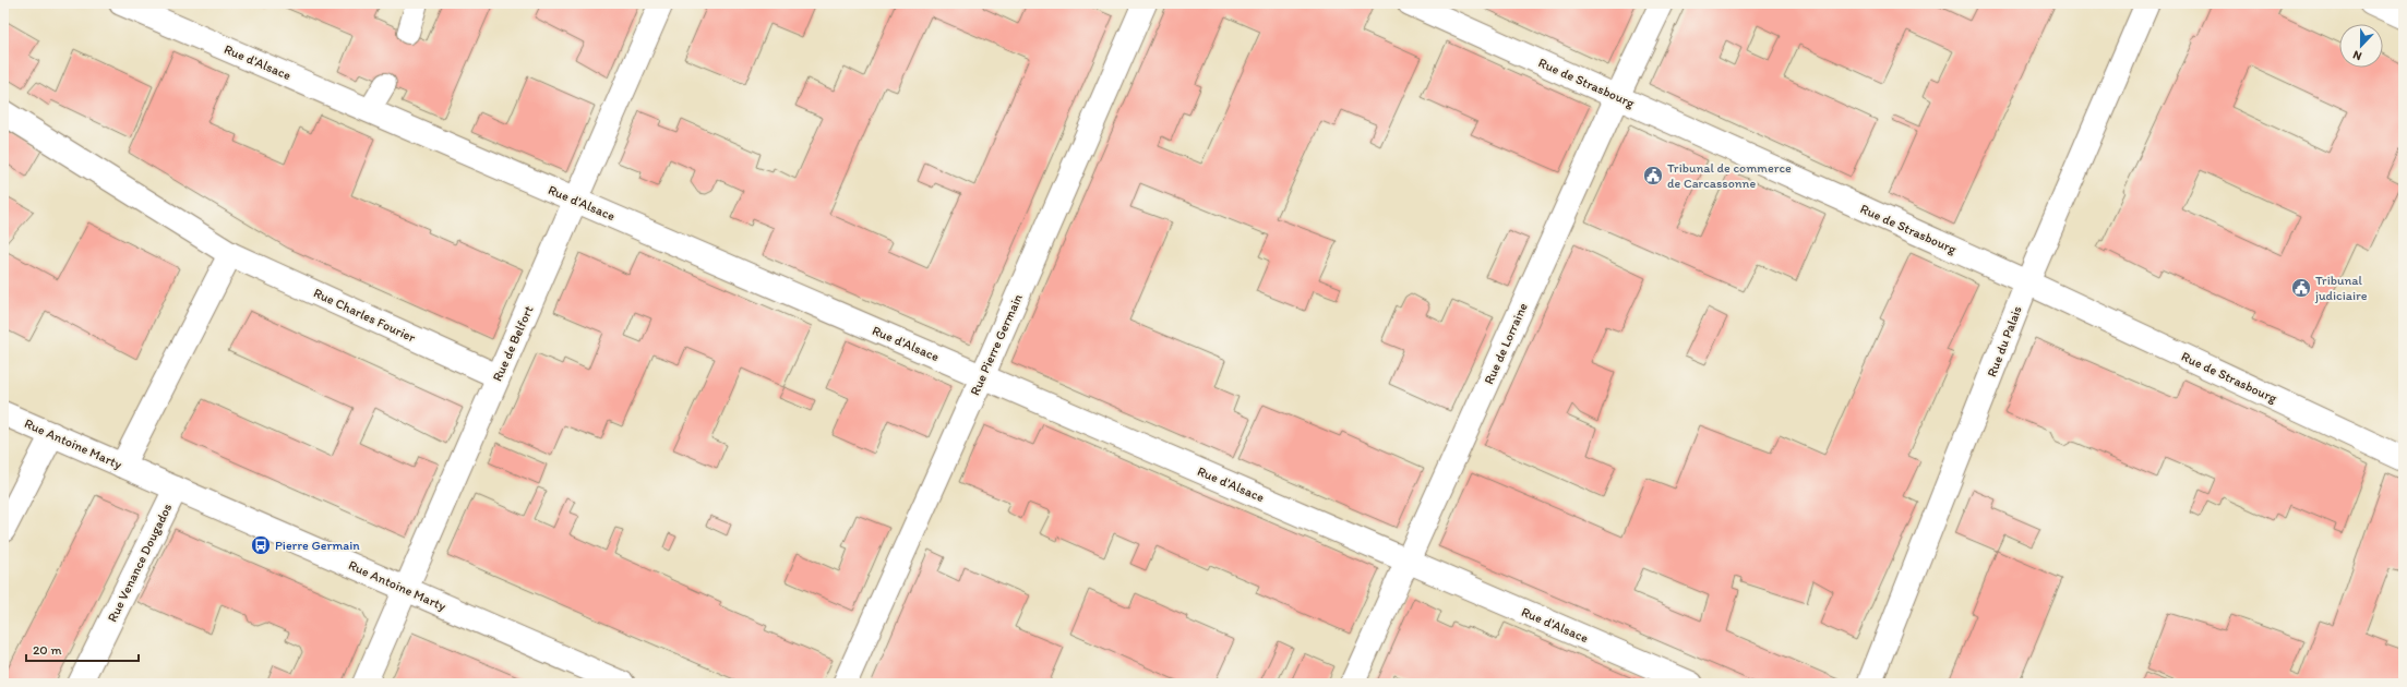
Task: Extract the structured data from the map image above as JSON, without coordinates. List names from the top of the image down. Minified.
{"streets":{"street":["Rue d'Alsace","Rue de Strasbourg","Rue Charles Fourier","Rue du Palais","Rue de Belfort","Rue de Lorraine","Rue Pierre Germain","Rue Antoine Marty","Rue Venance Dougados"]},"crossings":[["Rue d'Alsace","Rue de Belfort"],["Rue d'Alsace","Rue de Lorraine"],["Rue d'Alsace","Rue Pierre Germain"],["Rue de Strasbourg","Rue du Palais"],["Rue de Strasbourg","Rue de Lorraine"],["Rue Charles Fourier","Rue de Belfort"],["Rue de Belfort","Rue Antoine Marty"],["Rue Antoine Marty","Rue Venance Dougados"]],"places":{"public building":["Tribunal de commerce de Carcassonne","Tribunal judiciaire"],"bus stop":["Pierre Germain"]},"scale_bar":"20 m","north":"bottom"}
